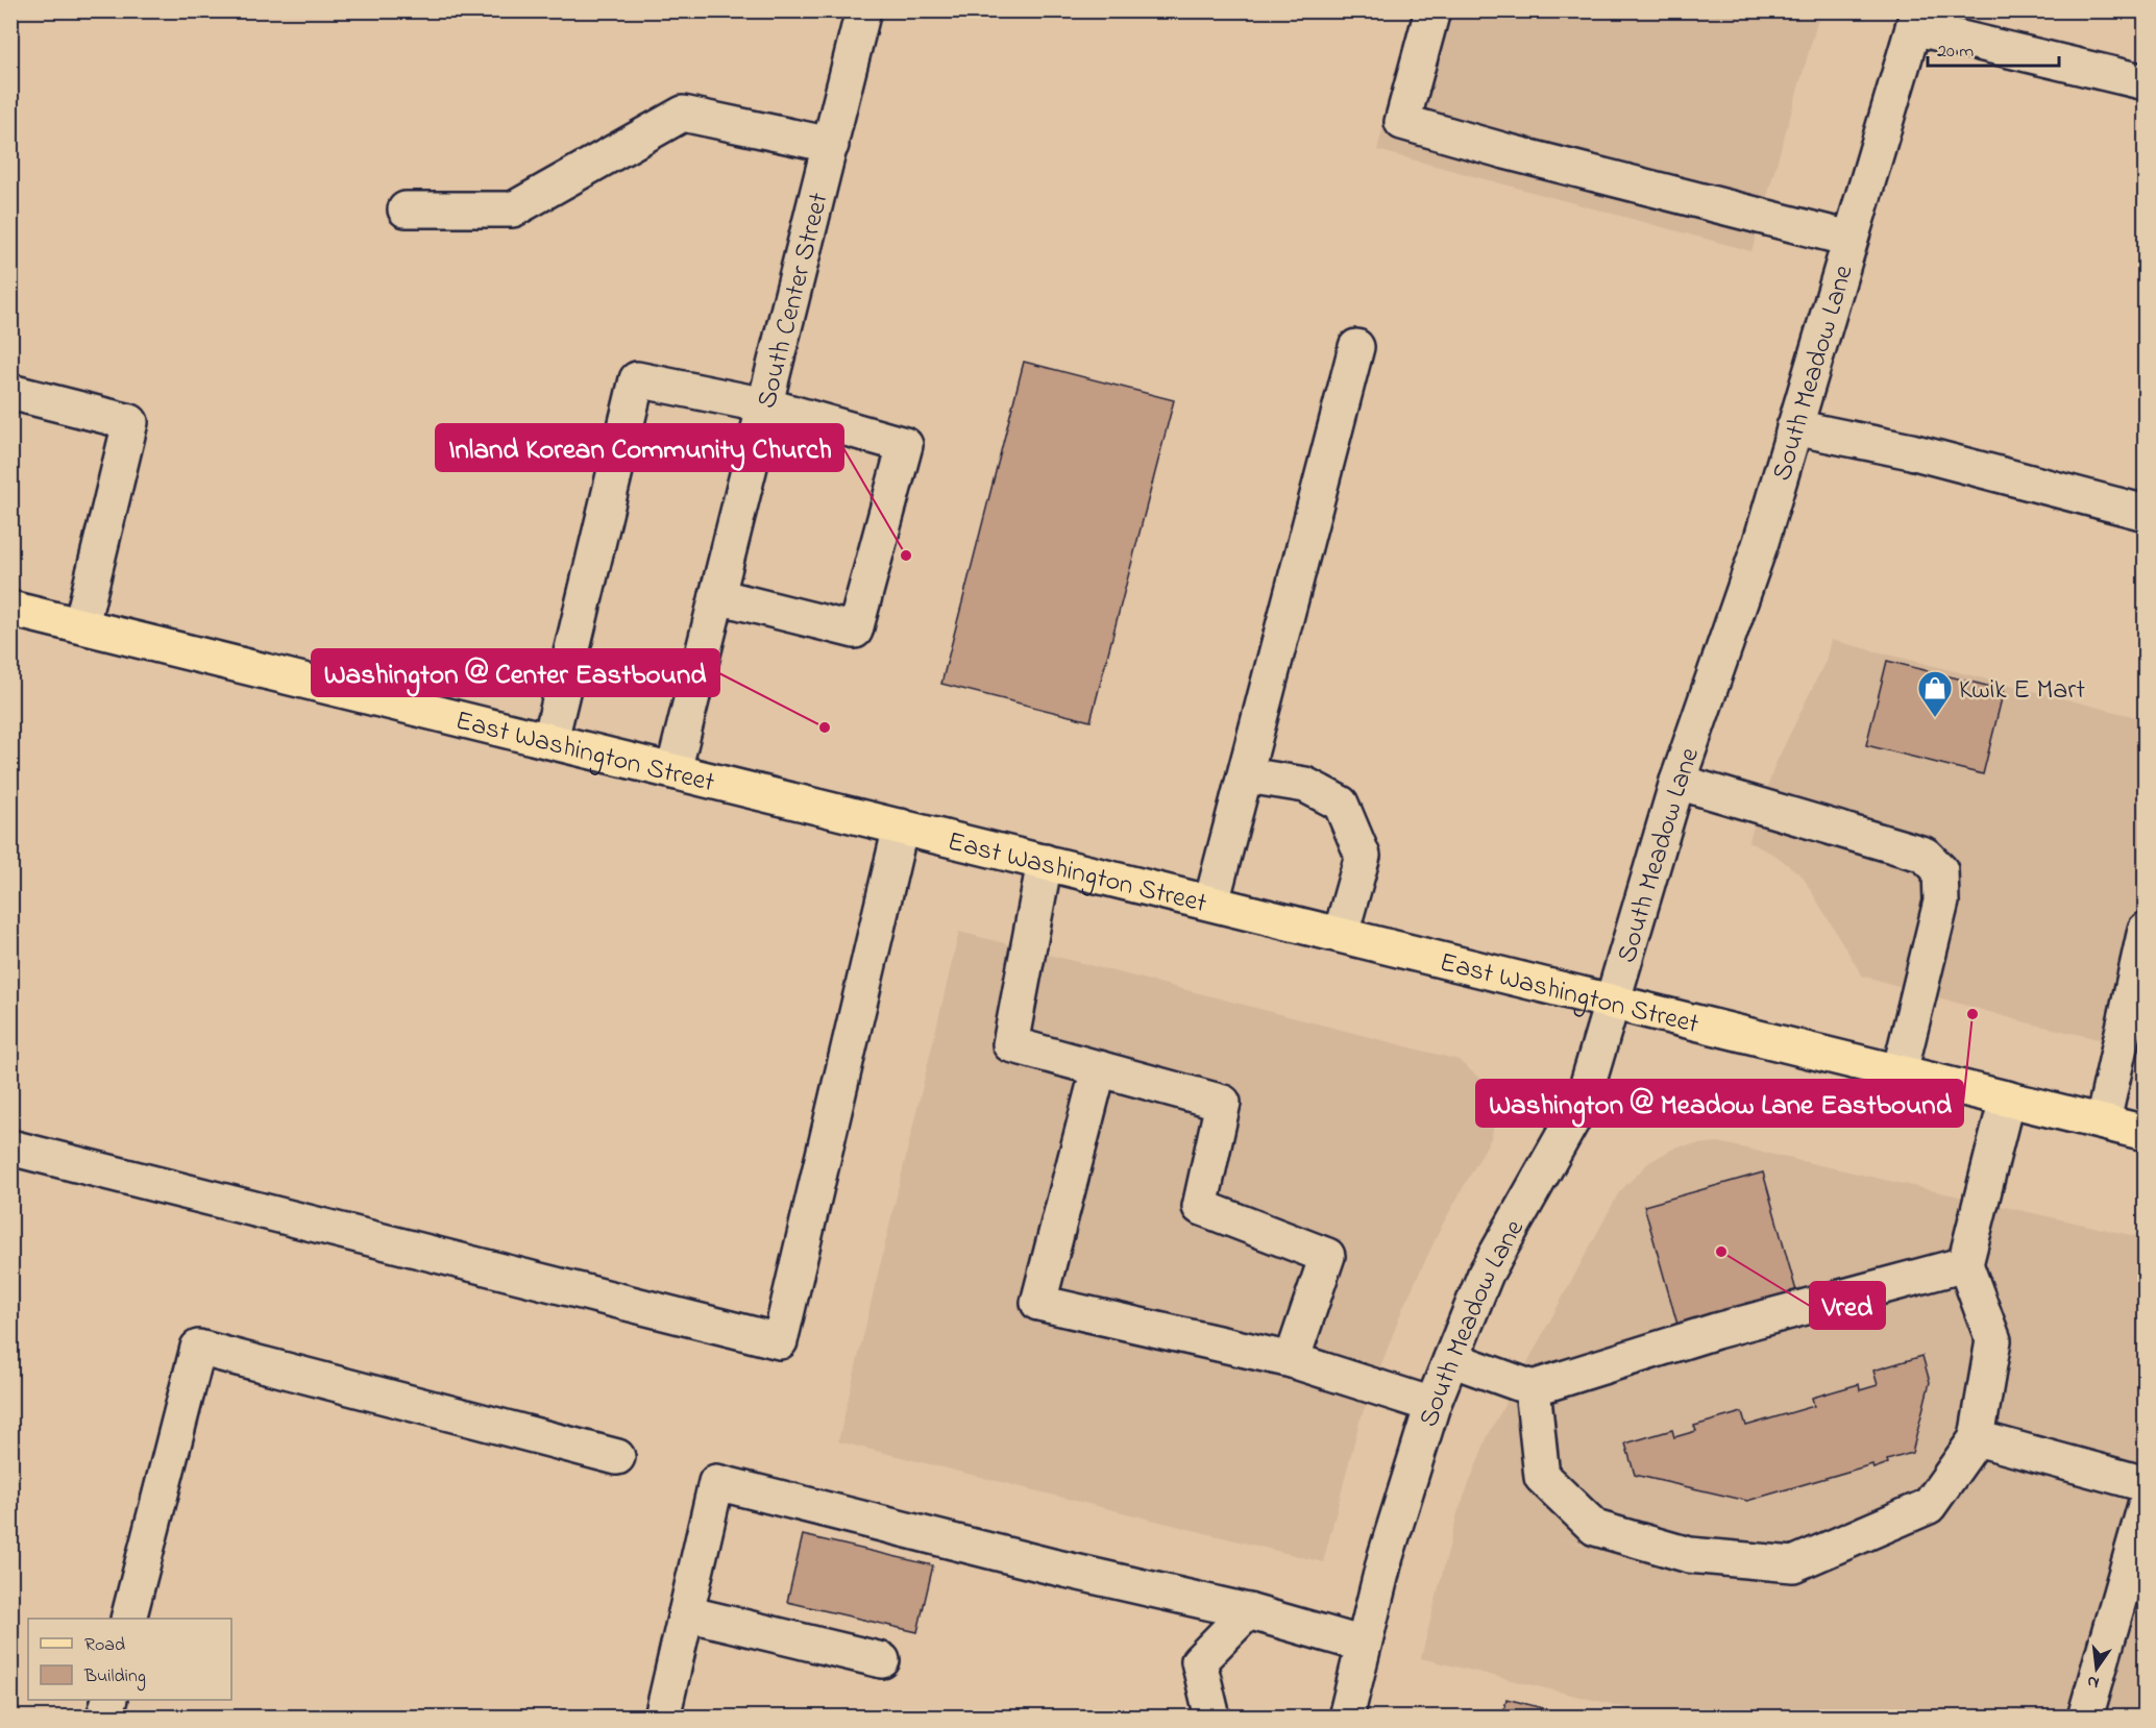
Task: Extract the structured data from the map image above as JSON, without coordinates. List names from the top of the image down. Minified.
{"streets":{"main road":["East Washington Street"],"street":["South Center Street","South Meadow Lane"]},"crossings":[["South Center Street","East Washington Street"],["South Meadow Lane","East Washington Street"]],"places":{"other":["Inland Korean Community Church","Washington @ Center Eastbound","Washington @ Meadow Lane Eastbound","Vred"],"shop":["Kwik E Mart"]},"legend":["Road","Building"],"scale_bar":"20 m","north":"bottom"}
